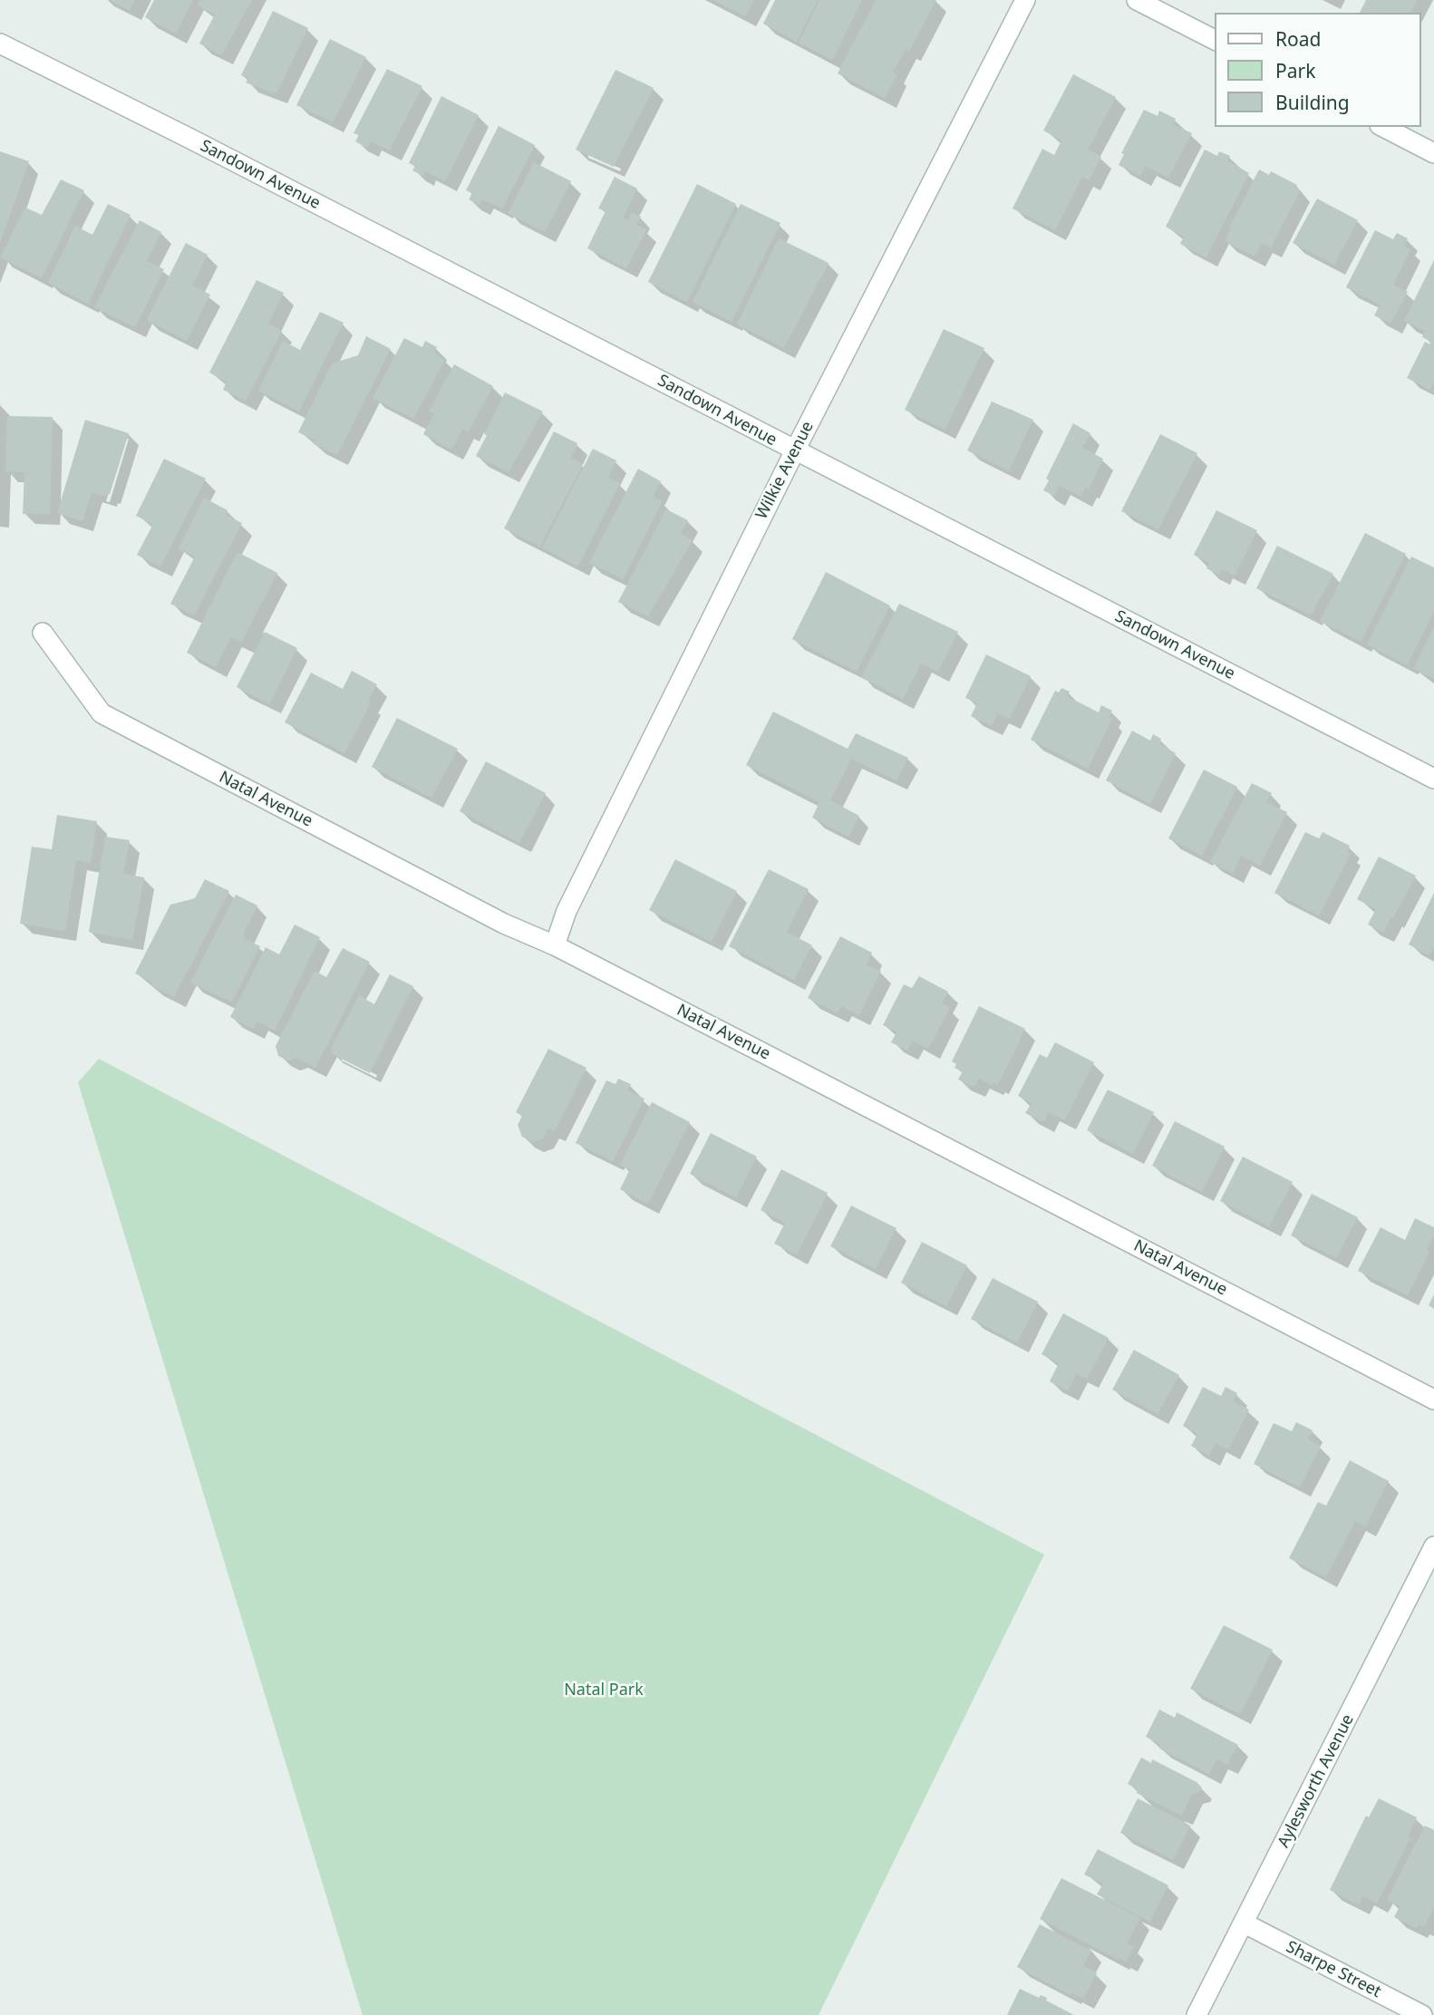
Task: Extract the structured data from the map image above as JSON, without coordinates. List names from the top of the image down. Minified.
{"streets":{"street":["Sandown Avenue","Wilkie Avenue","Natal Avenue","Aylesworth Avenue","Sharpe Street"]},"crossings":[["Sandown Avenue","Wilkie Avenue"],["Wilkie Avenue","Natal Avenue"],["Aylesworth Avenue","Sharpe Street"]],"parks":["Natal Park"],"legend":["Road","Park","Building"]}
